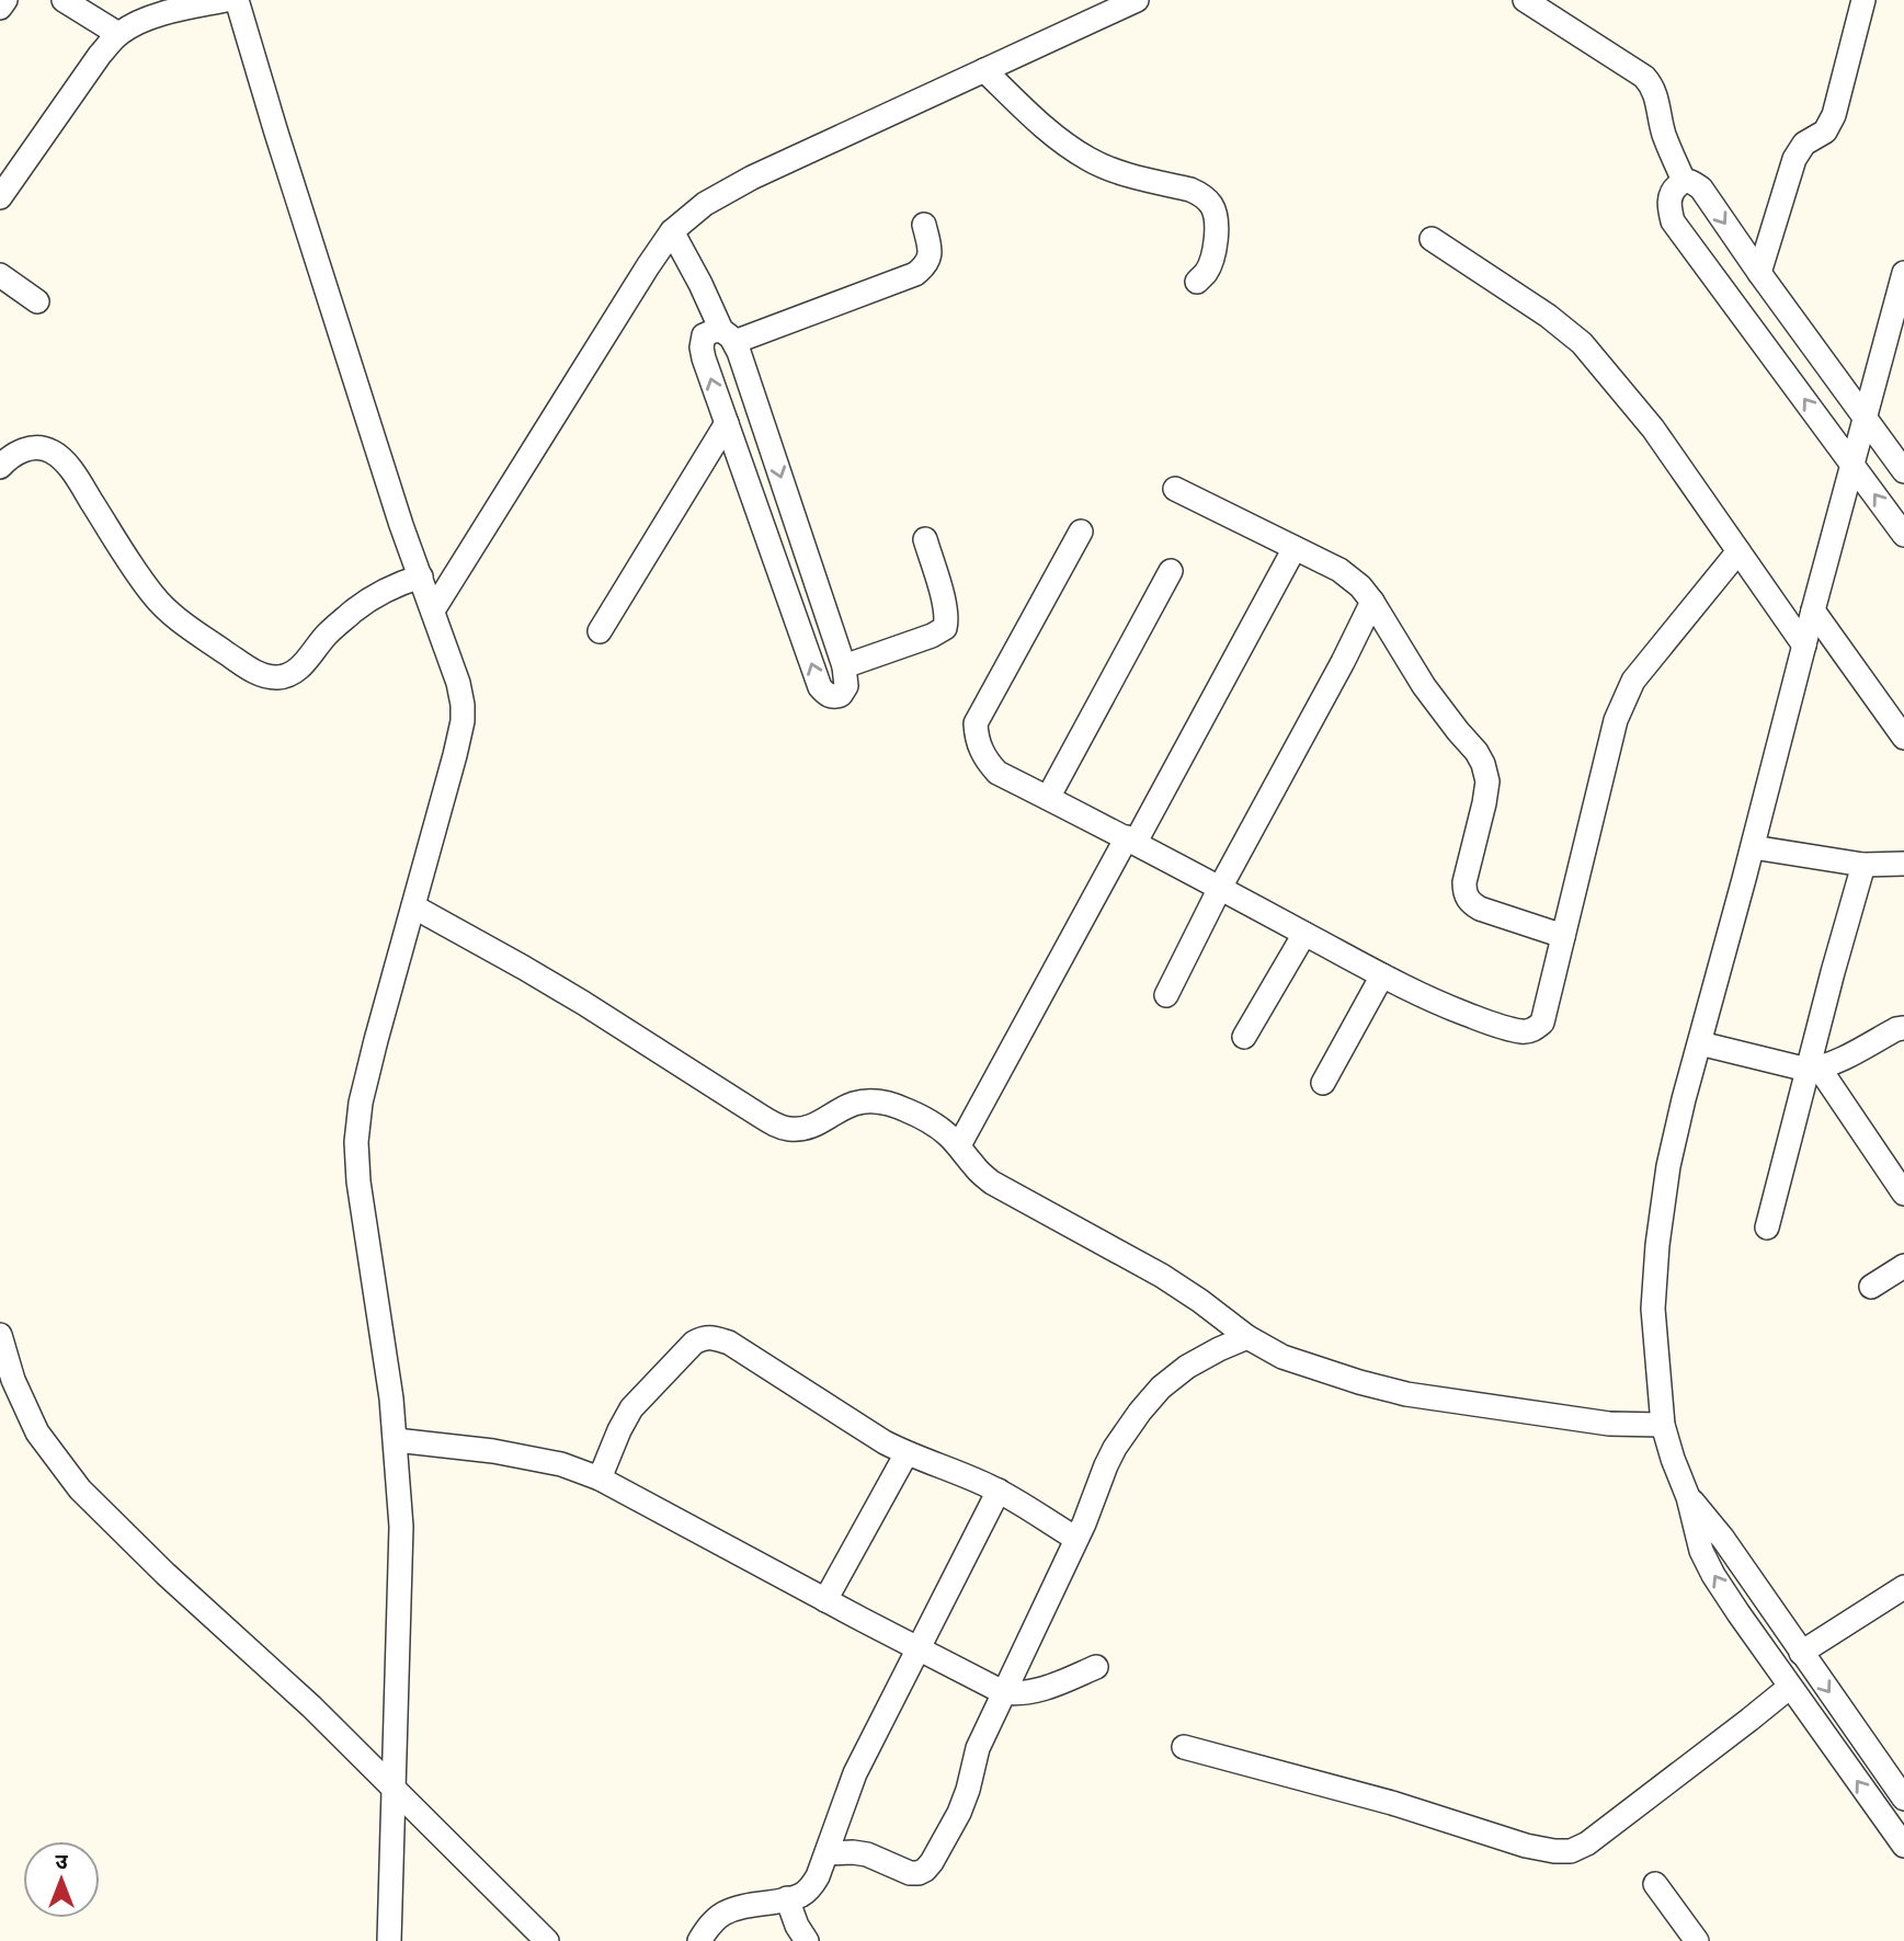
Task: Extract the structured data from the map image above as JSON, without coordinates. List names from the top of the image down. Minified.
{"north":"top"}
